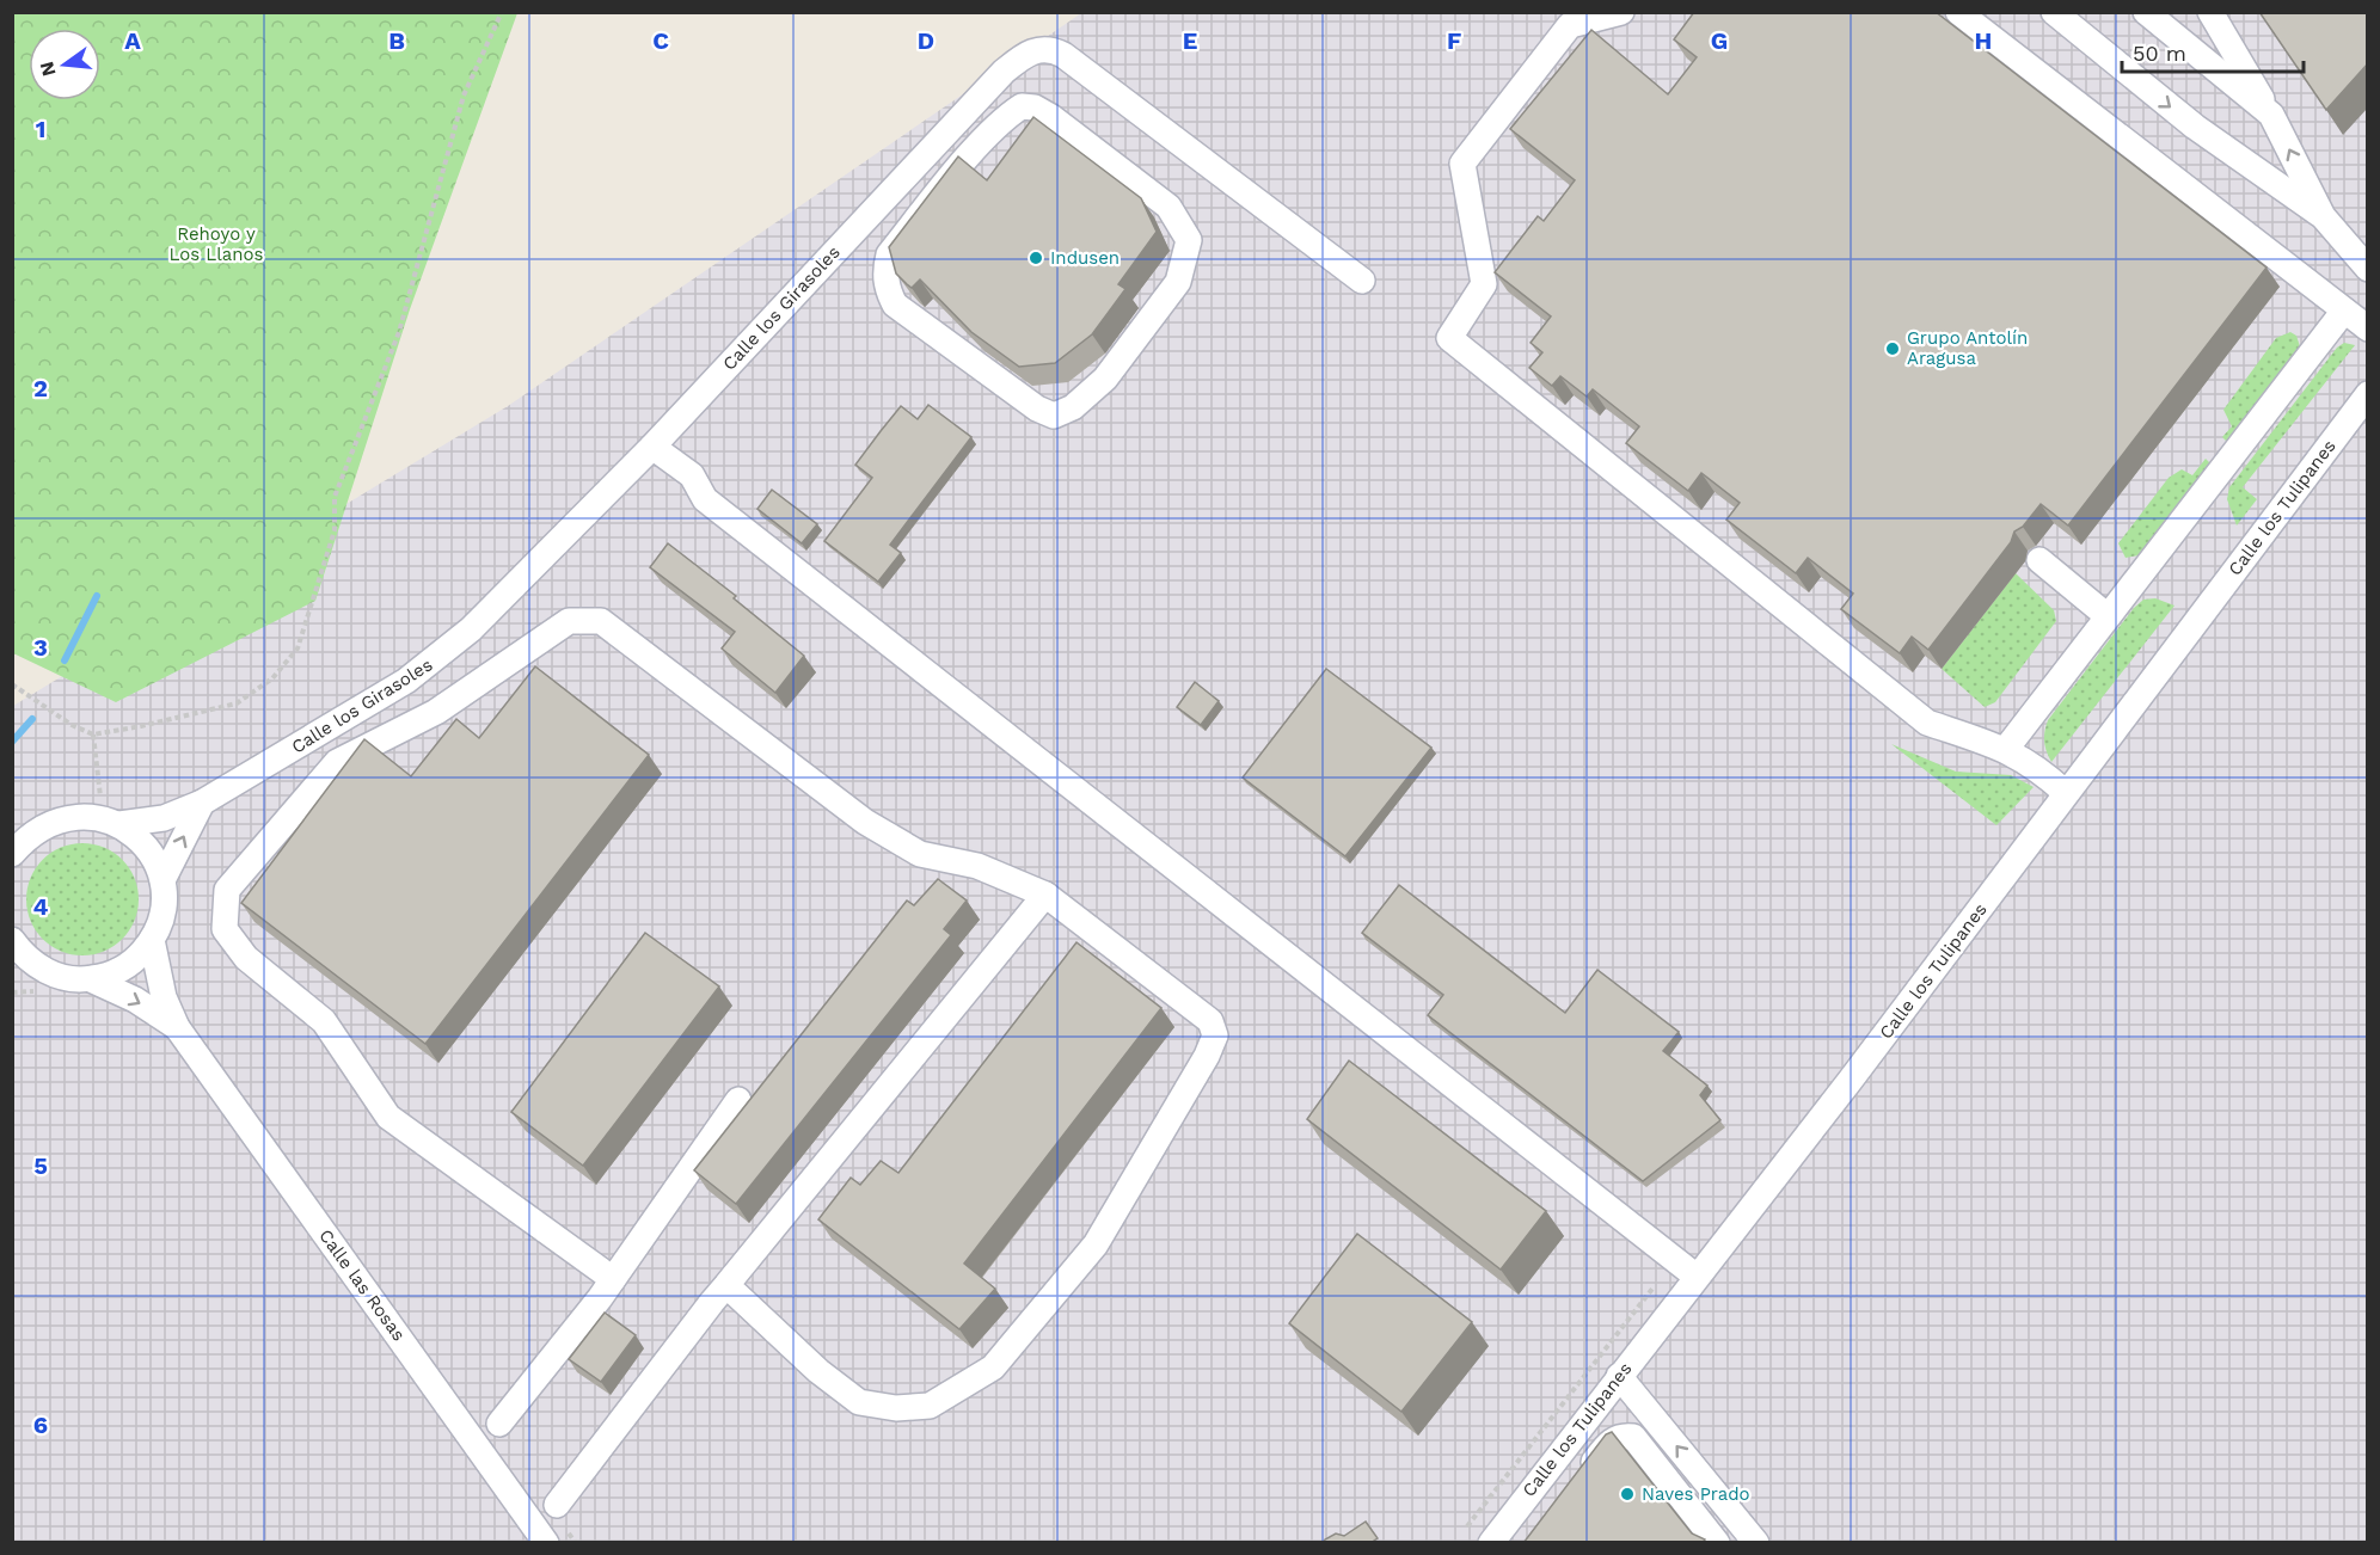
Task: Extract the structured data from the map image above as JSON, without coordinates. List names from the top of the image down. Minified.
{"streets":{"street":["Calle los Girasoles","Calle los Tulipanes","Calle las Rosas"]},"parks":["Rehoyo y Los Llanos"],"places":["Indusen","Grupo Antolín Aragusa","Naves Prado"],"scale_bar":"50 m","north":"left","grid":{"columns":["A","B","C","D","E","F","G","H"],"rows":["1","2","3","4","5","6"]}}
